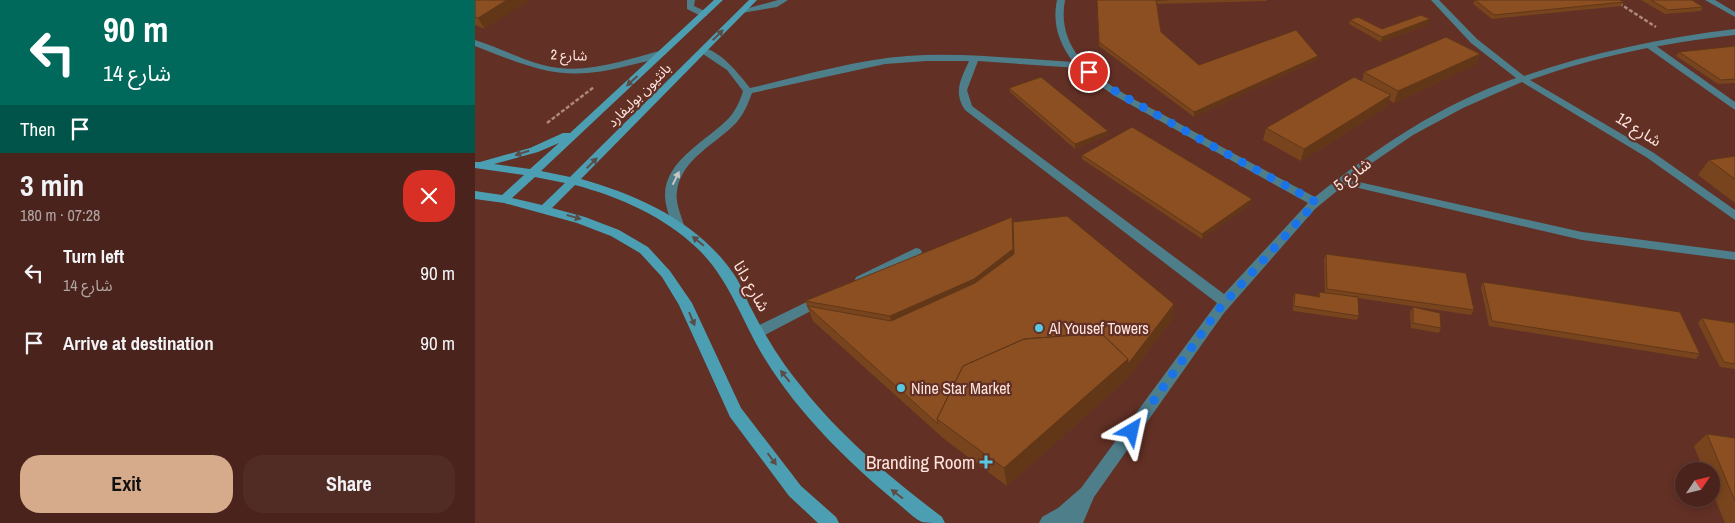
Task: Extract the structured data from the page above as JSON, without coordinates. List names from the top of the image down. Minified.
{"streets":{"street":["شارع 2","بانثيون بوليفارد","شارع 12","شارع 5","شارع دانا"]},"crossings":[["شارع 2","بانثيون بوليفارد"],["بانثيون بوليفارد","شارع دانا"],["شارع 12","شارع 5"]],"places":{"other":["Al Yousef Towers","Nine Star Market"],"health":["Branding Room"]},"north":"top right","page":{"turn":["90 m","شارع 14"],"then":"Then","heading":["3 min","180 m · 07:28"],"list":[{"name":"Turn left","note":"شارع 14","value":"90 m"},{"name":"Arrive at destination","value":"90 m"}],"buttons":["Exit","Share"]}}
